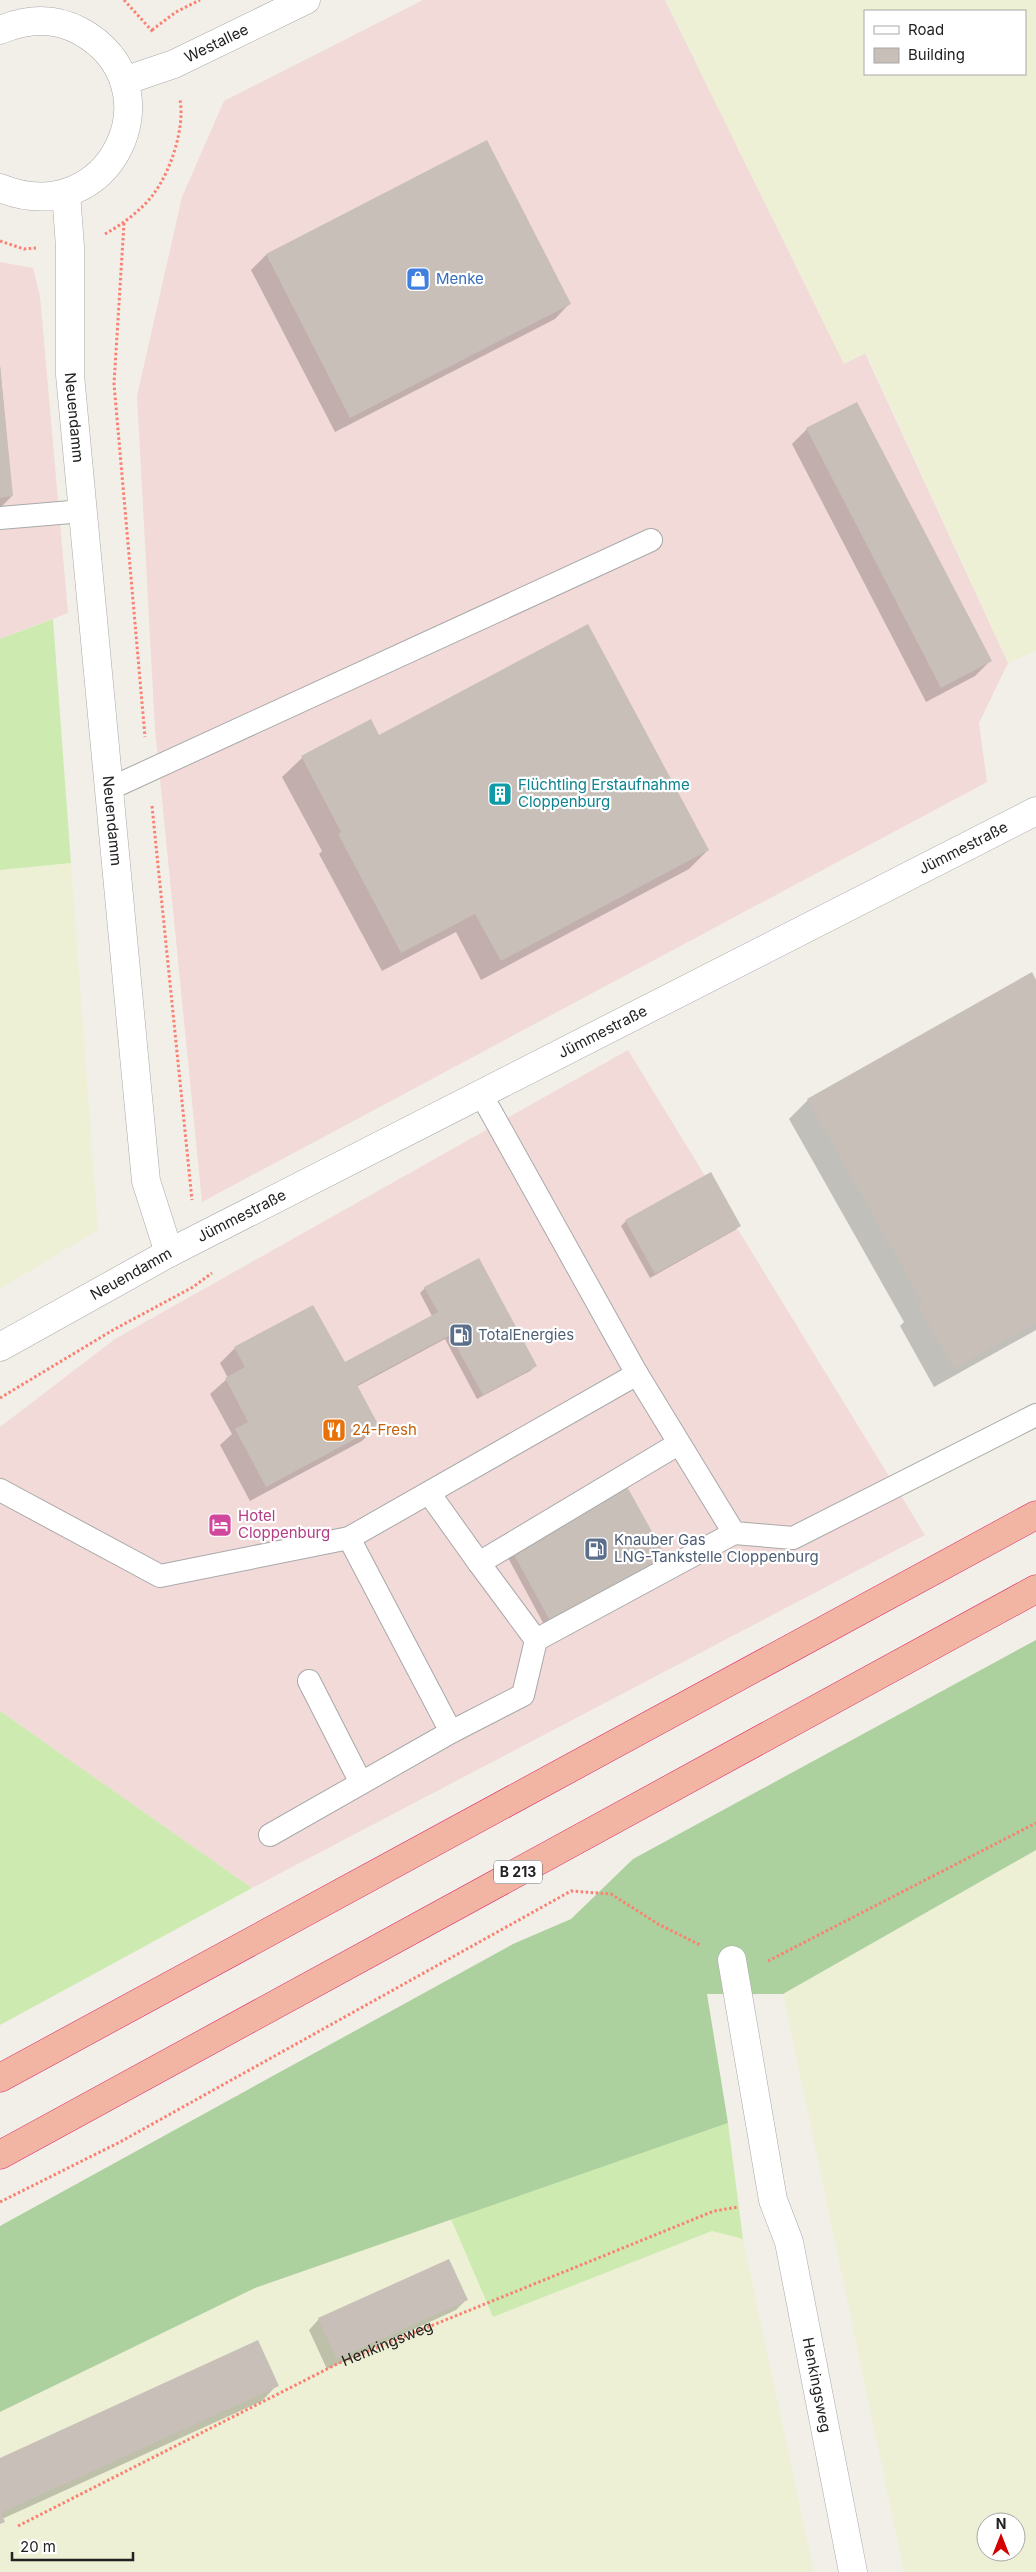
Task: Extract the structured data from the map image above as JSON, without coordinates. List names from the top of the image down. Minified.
{"streets":{"highway":["B 213"],"street":["Westallee","Neuendamm","Jümmestraße","Henkingsweg"]},"crossings":[["Neuendamm","Jümmestraße"]],"places":{"shop":["Menke"],"building":["Flüchtling Erstaufnahme Cloppenburg"],"fuel station":["TotalEnergies","Knauber Gas LNG-Tankstelle Cloppenburg"],"restaurant":["24-Fresh"],"hotel":["Hotel Cloppenburg"]},"legend":["Road","Building"],"scale_bar":"20 m","north":"top"}
